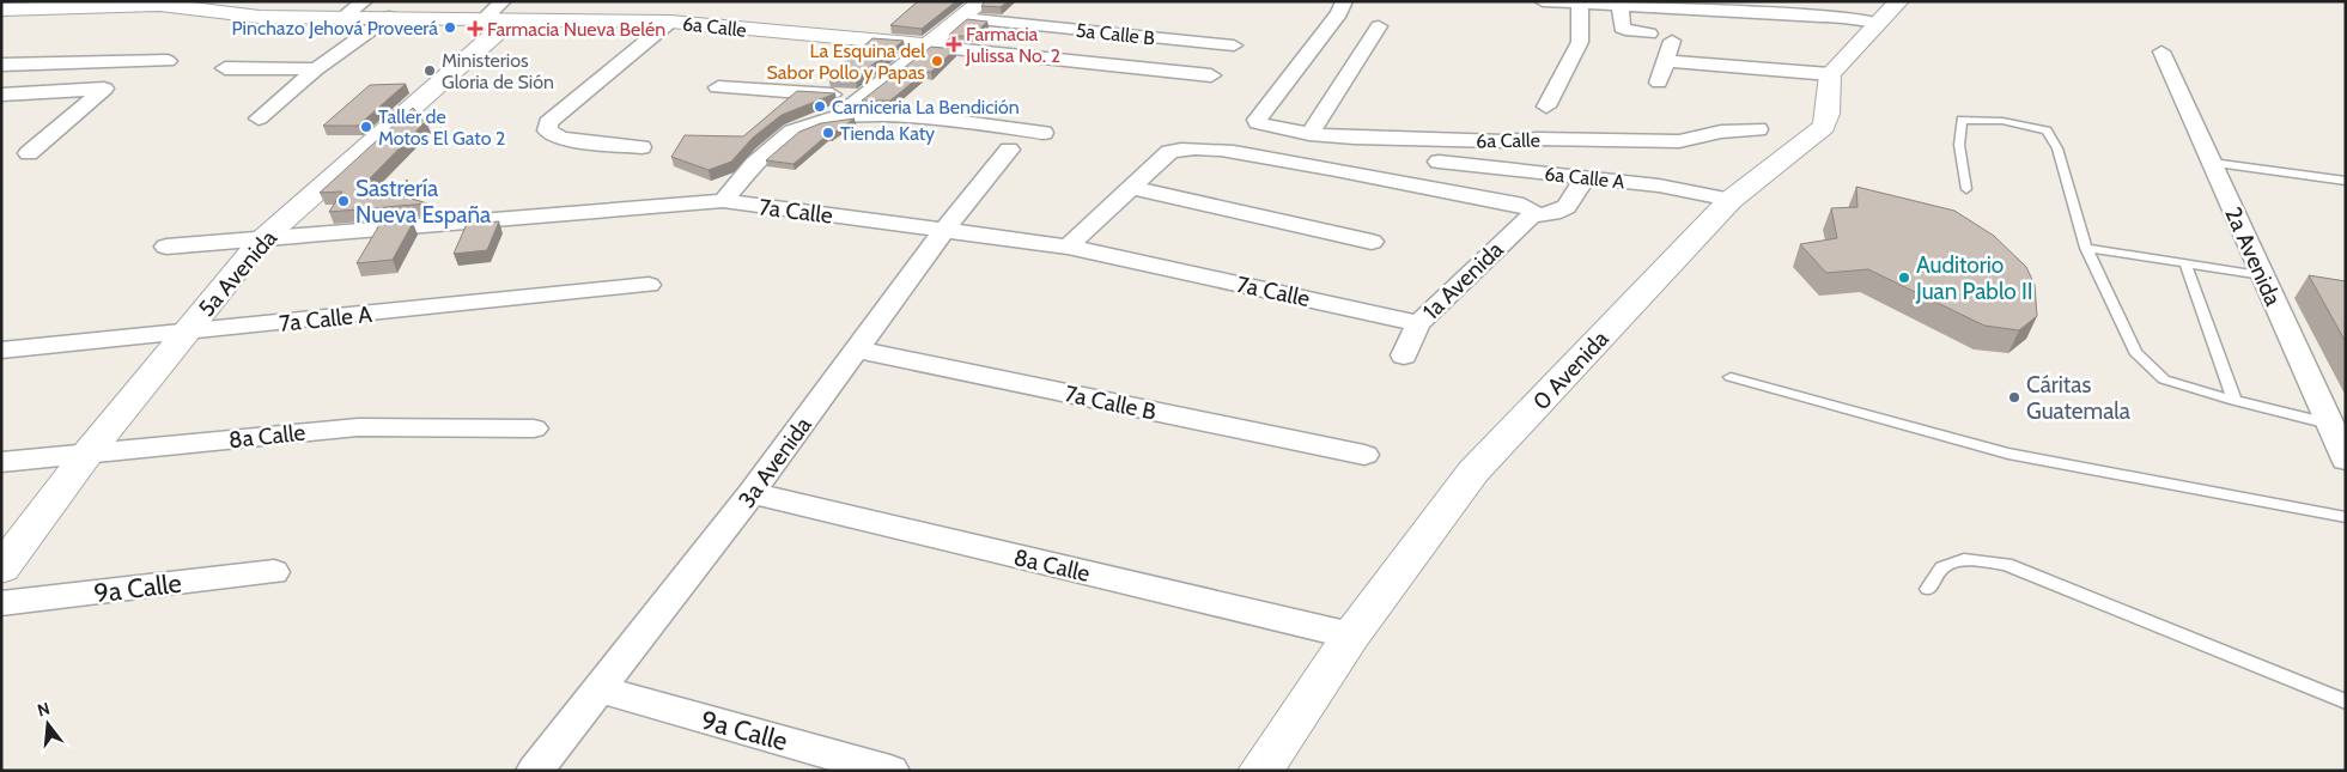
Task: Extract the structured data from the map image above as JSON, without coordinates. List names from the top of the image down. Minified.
{"streets":{"street":["6a Calle","5a Calle B","6a Calle A","7a Calle","2a Avenida","5a Avenida","1a Avenida","7a Calle A","0 Avenida","7a Calle B","8a Calle","3a Avenida","9a Calle"]},"crossings":[["6a Calle","5a Avenida"],["6a Calle A","0 Avenida"],["7a Calle","5a Avenida"],["7a Calle","1a Avenida"],["7a Calle","3a Avenida"],["5a Avenida","7a Calle A"],["5a Avenida","8a Calle"],["0 Avenida","8a Calle"],["7a Calle B","3a Avenida"],["8a Calle","3a Avenida"],["3a Avenida","9a Calle"]],"places":{"other":["Pinchazo Jehová Proveerá","La Esquina del Sabor Pollo y Papas","Ministerios Gloria de Sión","Carniceria La Bendición","Taller de Motos El Gato 2","Tienda Katy","Sastrería Nueva España","Auditorio Juan Pablo II","Cáritas Guatemala"],"health":["Farmacia Nueva Belén","Farmacia Julissa No. 2"]},"north":"top"}
